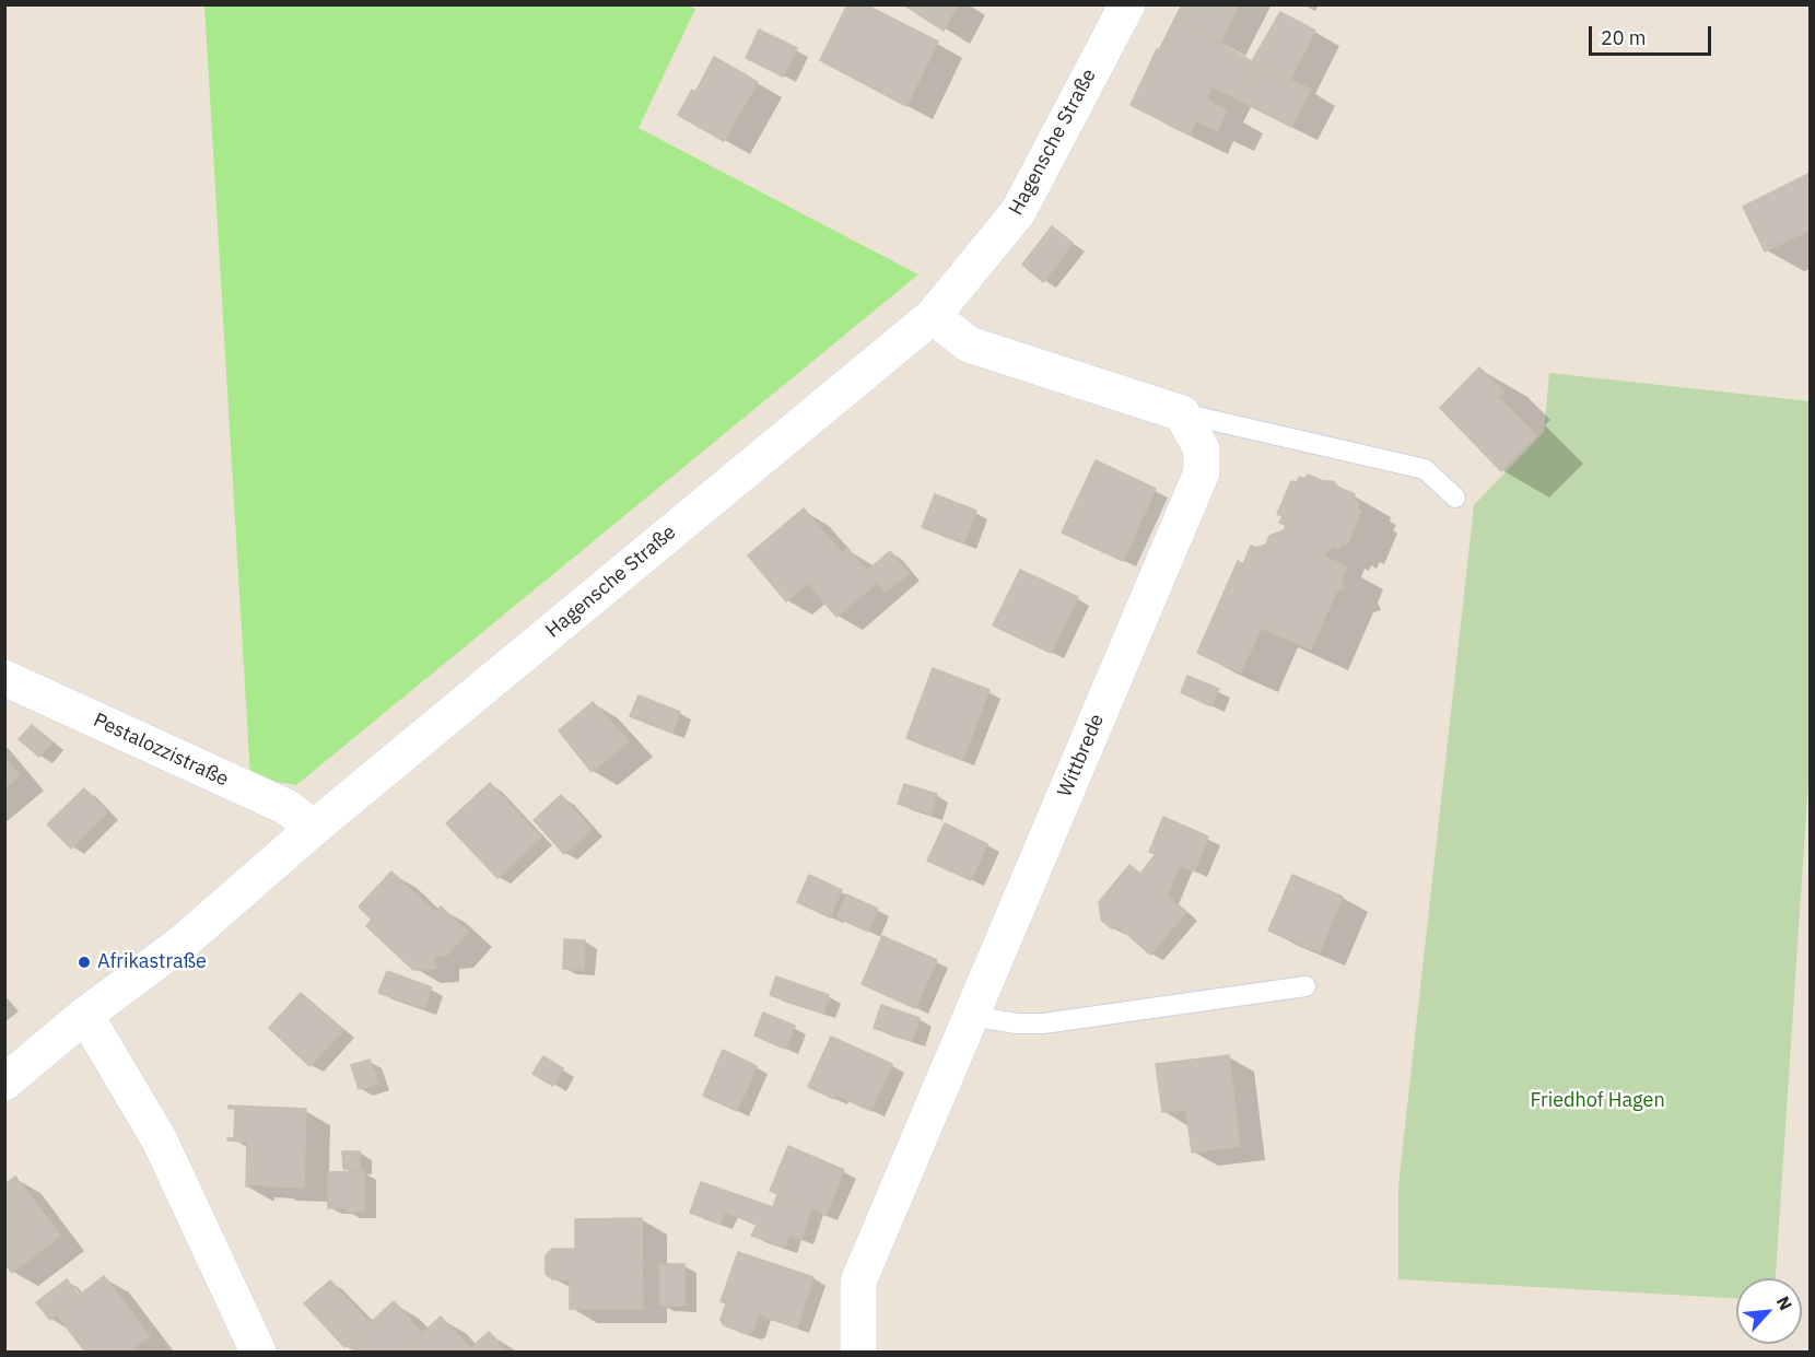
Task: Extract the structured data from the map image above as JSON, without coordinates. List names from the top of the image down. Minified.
{"streets":{"street":["Hagensche Straße","Pestalozzistraße","Wittbrede"]},"crossings":[["Hagensche Straße","Pestalozzistraße"]],"parks":["Friedhof Hagen"],"places":["Afrikastraße"],"scale_bar":"20 m","north":"top right"}
